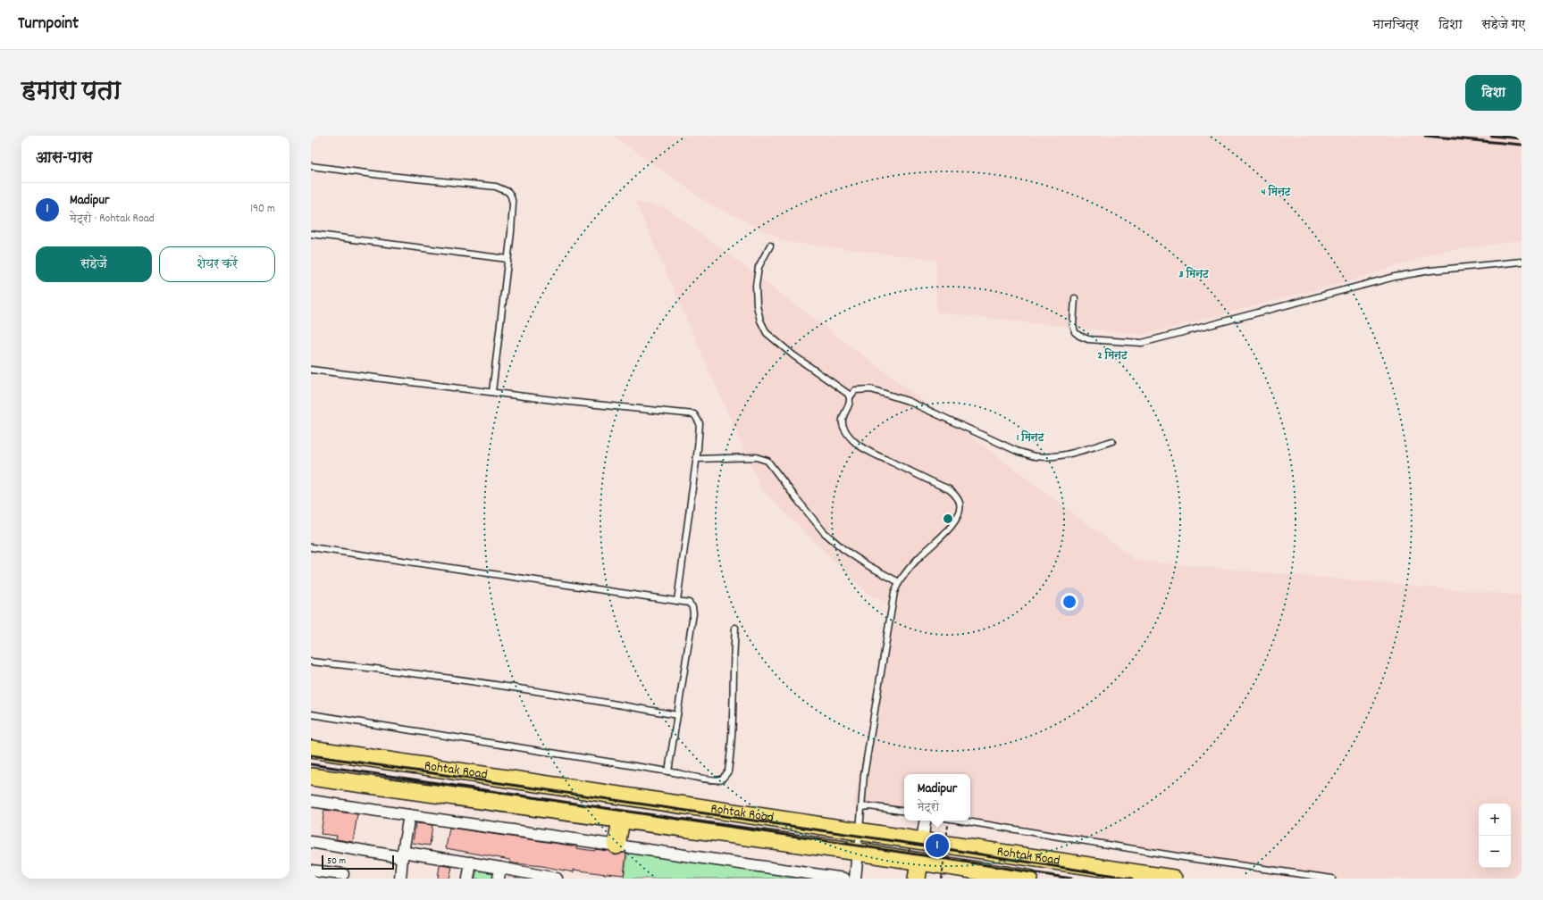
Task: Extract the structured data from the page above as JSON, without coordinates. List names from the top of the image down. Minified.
{"streets":{"main road":["Rohtak Road"]},"scale_bar":"50 m","page":{"header":"Turnpoint","nav":["मानचित्र","दिशा","सहेजे गए"],"title":"हमारा पता","buttons":["दिशा",["सहेजें","शेयर करें"]],"heading":"आस-पास","list":[{"mark":"1","name":"Madipur","note":"मेट्रो · Rohtak Road","value":"190 m"}],"popup":["Madipur","मेट्रो"],"map_buttons":["+","−"],"pins":"1","scale":"50 m"},"rings":["4 मिनट","3 मिनट","2 मिनट","1 मिनट"]}
